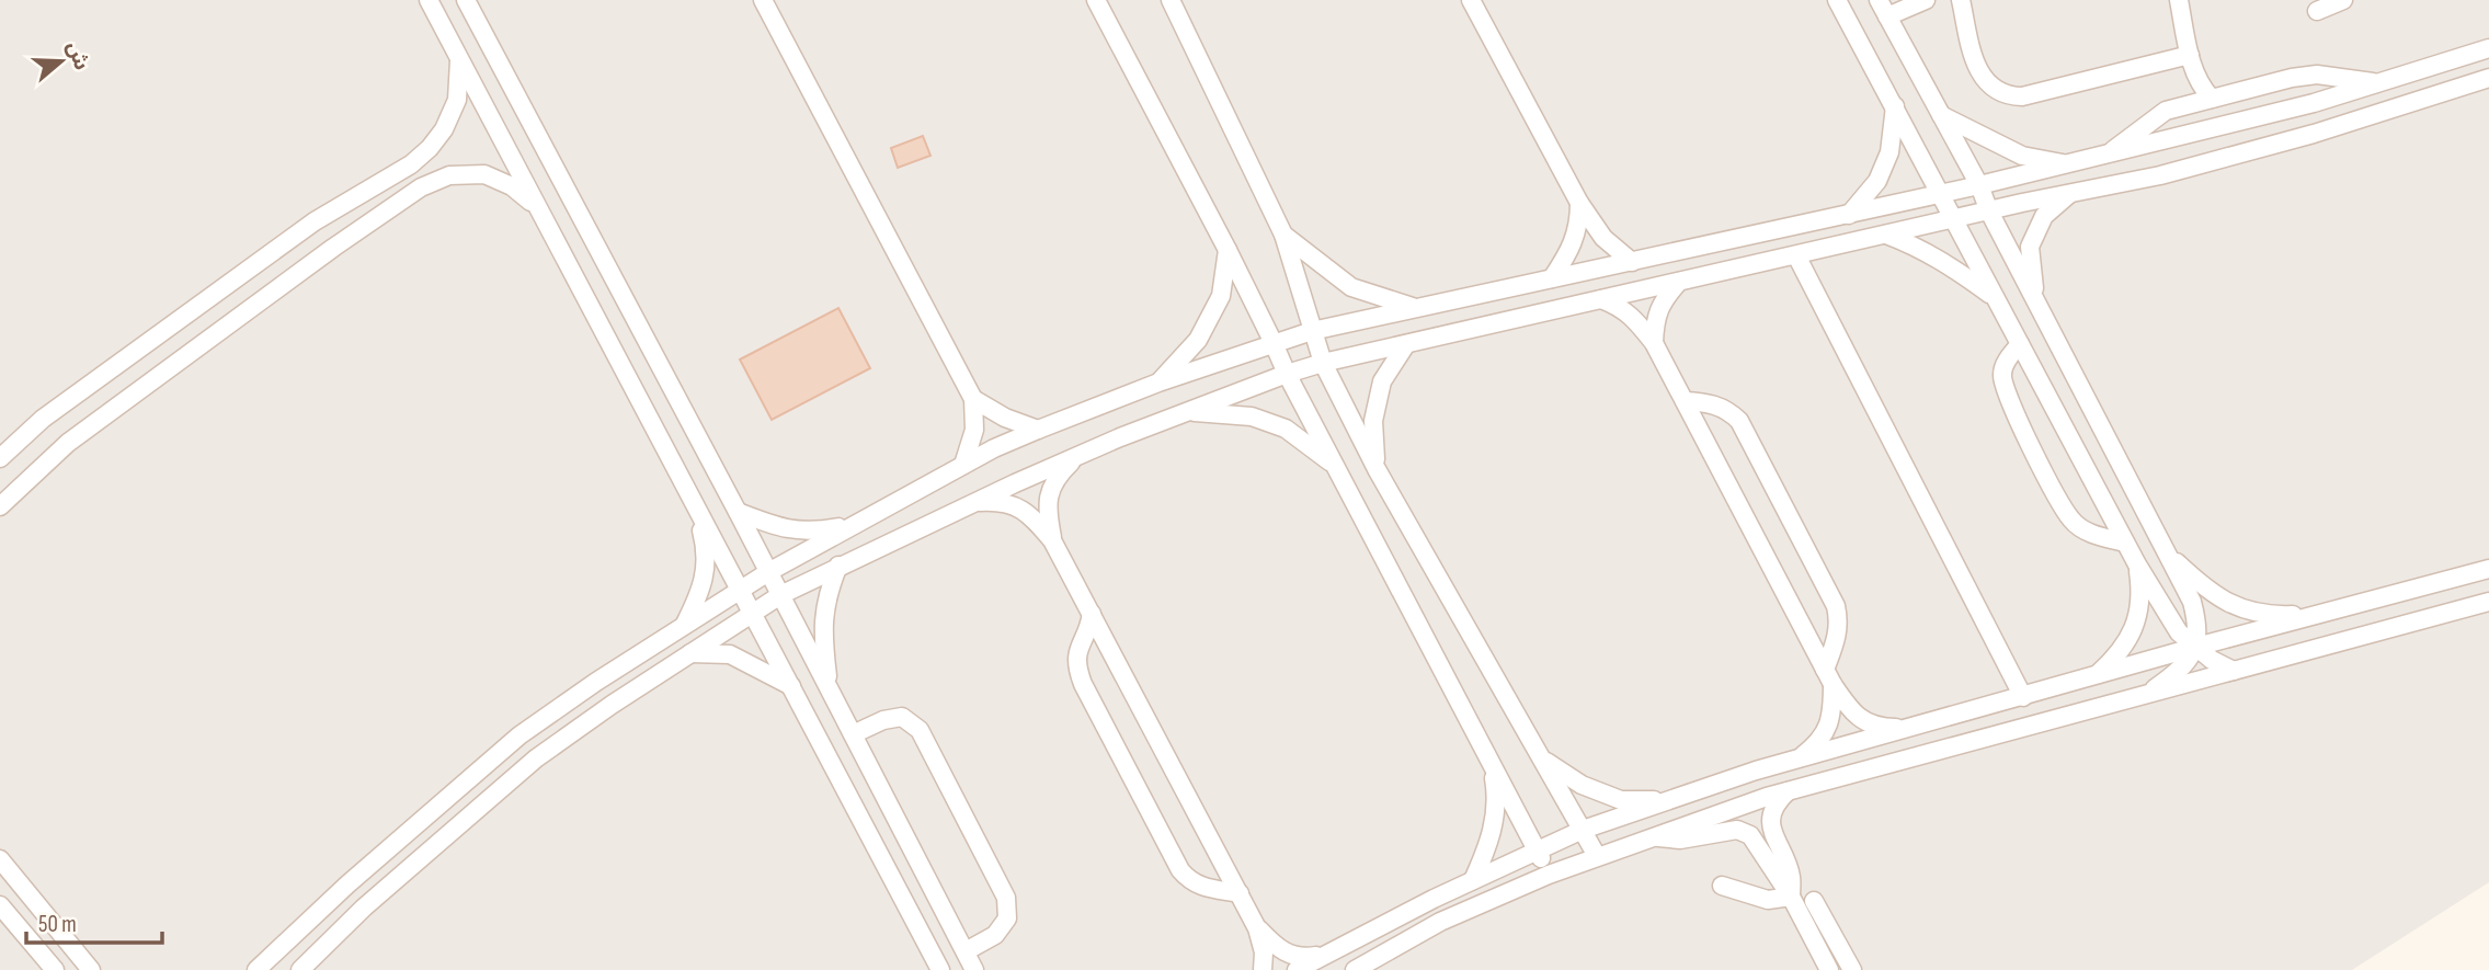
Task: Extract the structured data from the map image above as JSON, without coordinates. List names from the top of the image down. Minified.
{"scale_bar":"50 m","north":"right"}
